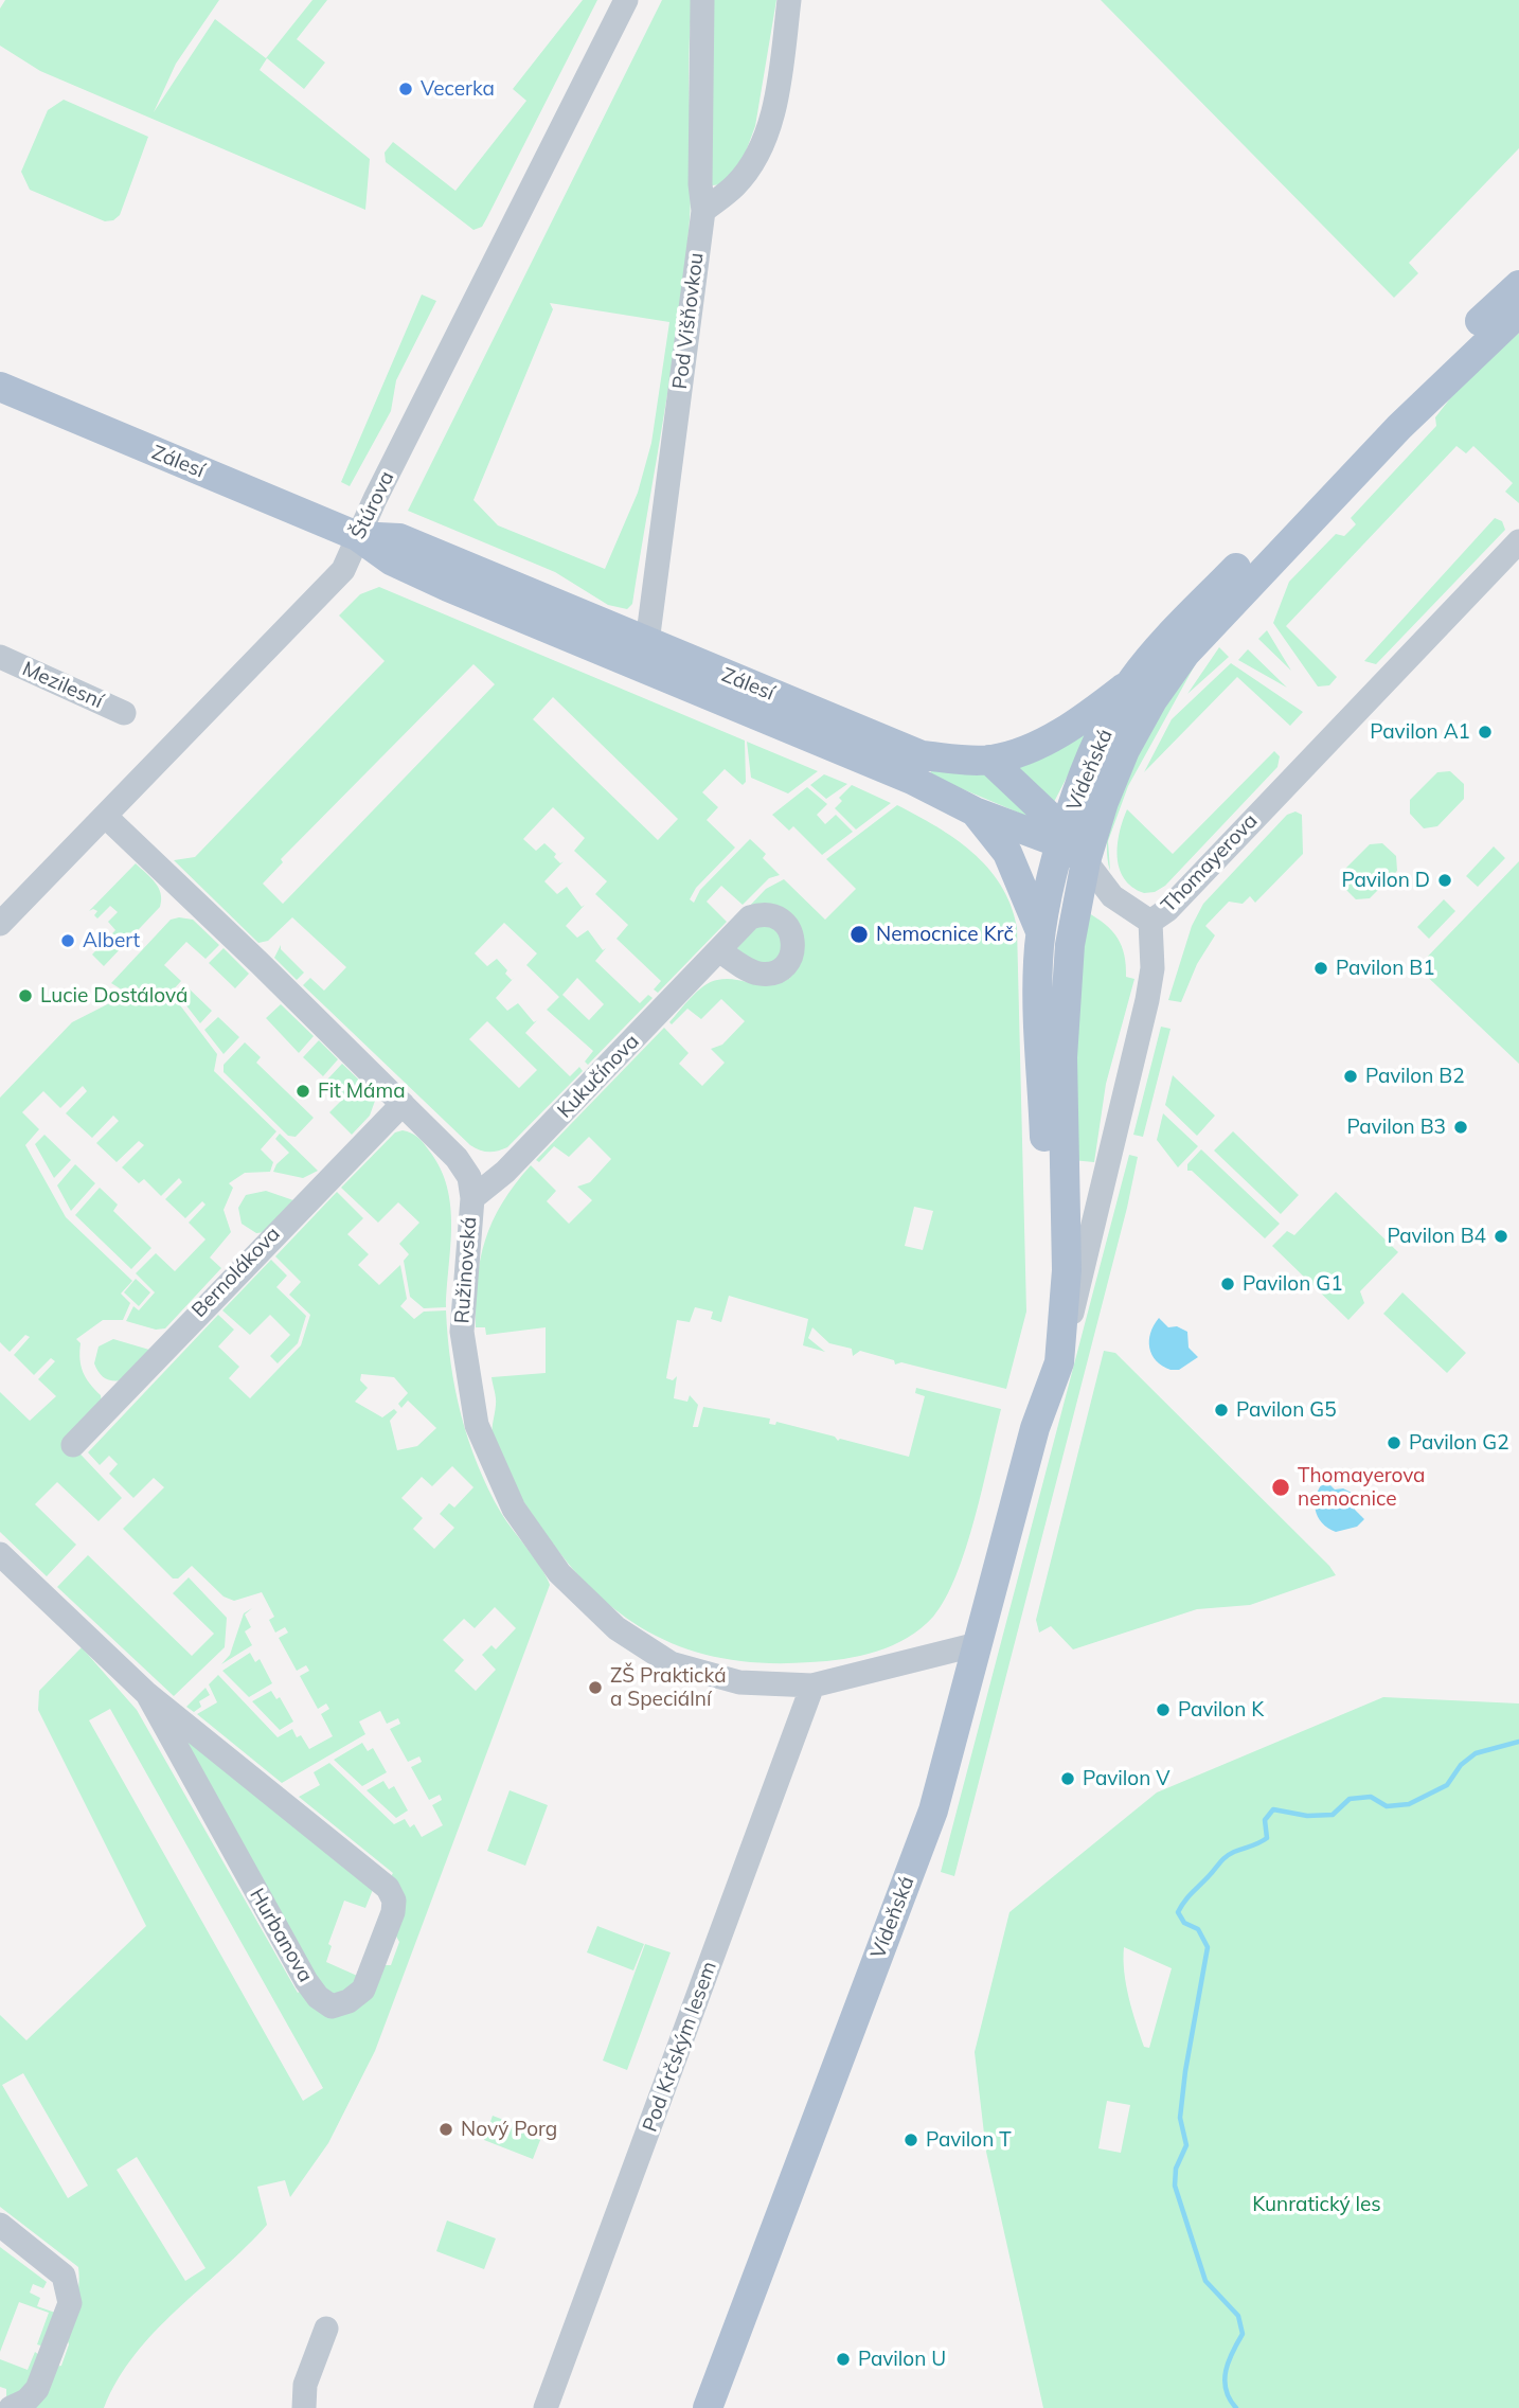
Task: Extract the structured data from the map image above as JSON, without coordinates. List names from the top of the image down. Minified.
{"streets":{"main road":["Zálesí","Vídeňská"],"street":["Pod Višňovkou","Štúrova","Mezilesní","Thomayerova","Kukučínova","Ružinovská","Bernolákova","Hurbanova","Pod Krčským lesem"]},"crossings":[["Pod Višňovkou","Zálesí"],["Zálesí","Štúrova"],["Zálesí","Vídeňská"],["Štúrova","Ružinovská"],["Vídeňská","Thomayerova"],["Vídeňská","Ružinovská"],["Kukučínova","Ružinovská"],["Ružinovská","Bernolákova"],["Ružinovská","Pod Krčským lesem"]],"parks":["Kunratický les"],"places":["Vecerka","Pavilon A1","Pavilon D","Nemocnice Krč","Albert","Pavilon B1","Lucie Dostálová","Pavilon B2","Fit Máma","Pavilon B3","Pavilon B4","Pavilon G1","Pavilon G5","Pavilon G2","Thomayerova nemocnice","ZŠ Praktická a Speciální","Pavilon K","Pavilon V","Nový Porg","Pavilon T","Pavilon U"]}
